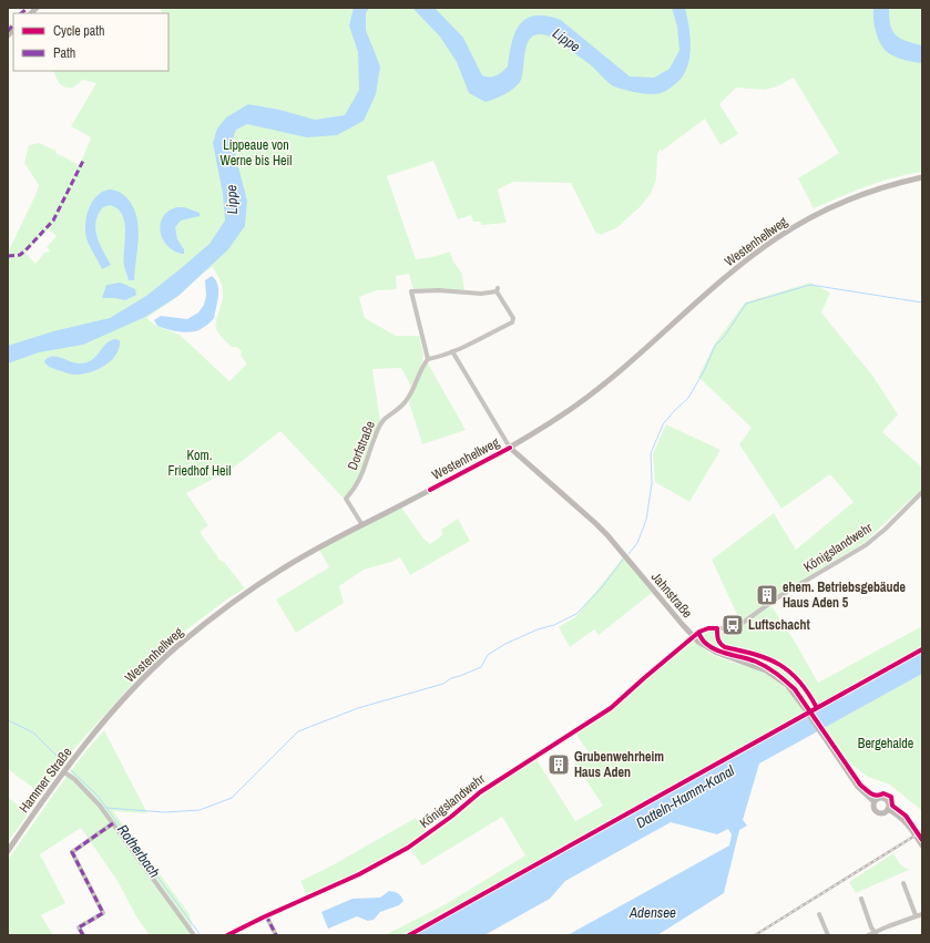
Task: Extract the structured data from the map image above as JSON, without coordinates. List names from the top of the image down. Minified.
{"streets":{"main road":["Westenhellweg","Jahnstraße","Hammer Straße"],"street":["Dorfstraße","Königslandwehr"]},"crossings":[["Westenhellweg","Dorfstraße"],["Westenhellweg","Jahnstraße"],["Westenhellweg","Hammer Straße"],["Königslandwehr","Jahnstraße"]],"water":["Lippe","Datteln-Hamm-Kanal","Rotherbach","Adensee"],"parks":["Lippeaue von Werne bis Heil","Kom. Friedhof Heil","Bergehalde"],"places":{"building":["ehem. Betriebsgebäude Haus Aden 5","Grubenwehrheim Haus Aden"],"bus stop":["Luftschacht"]},"legend":["Cycle path","Path"]}
